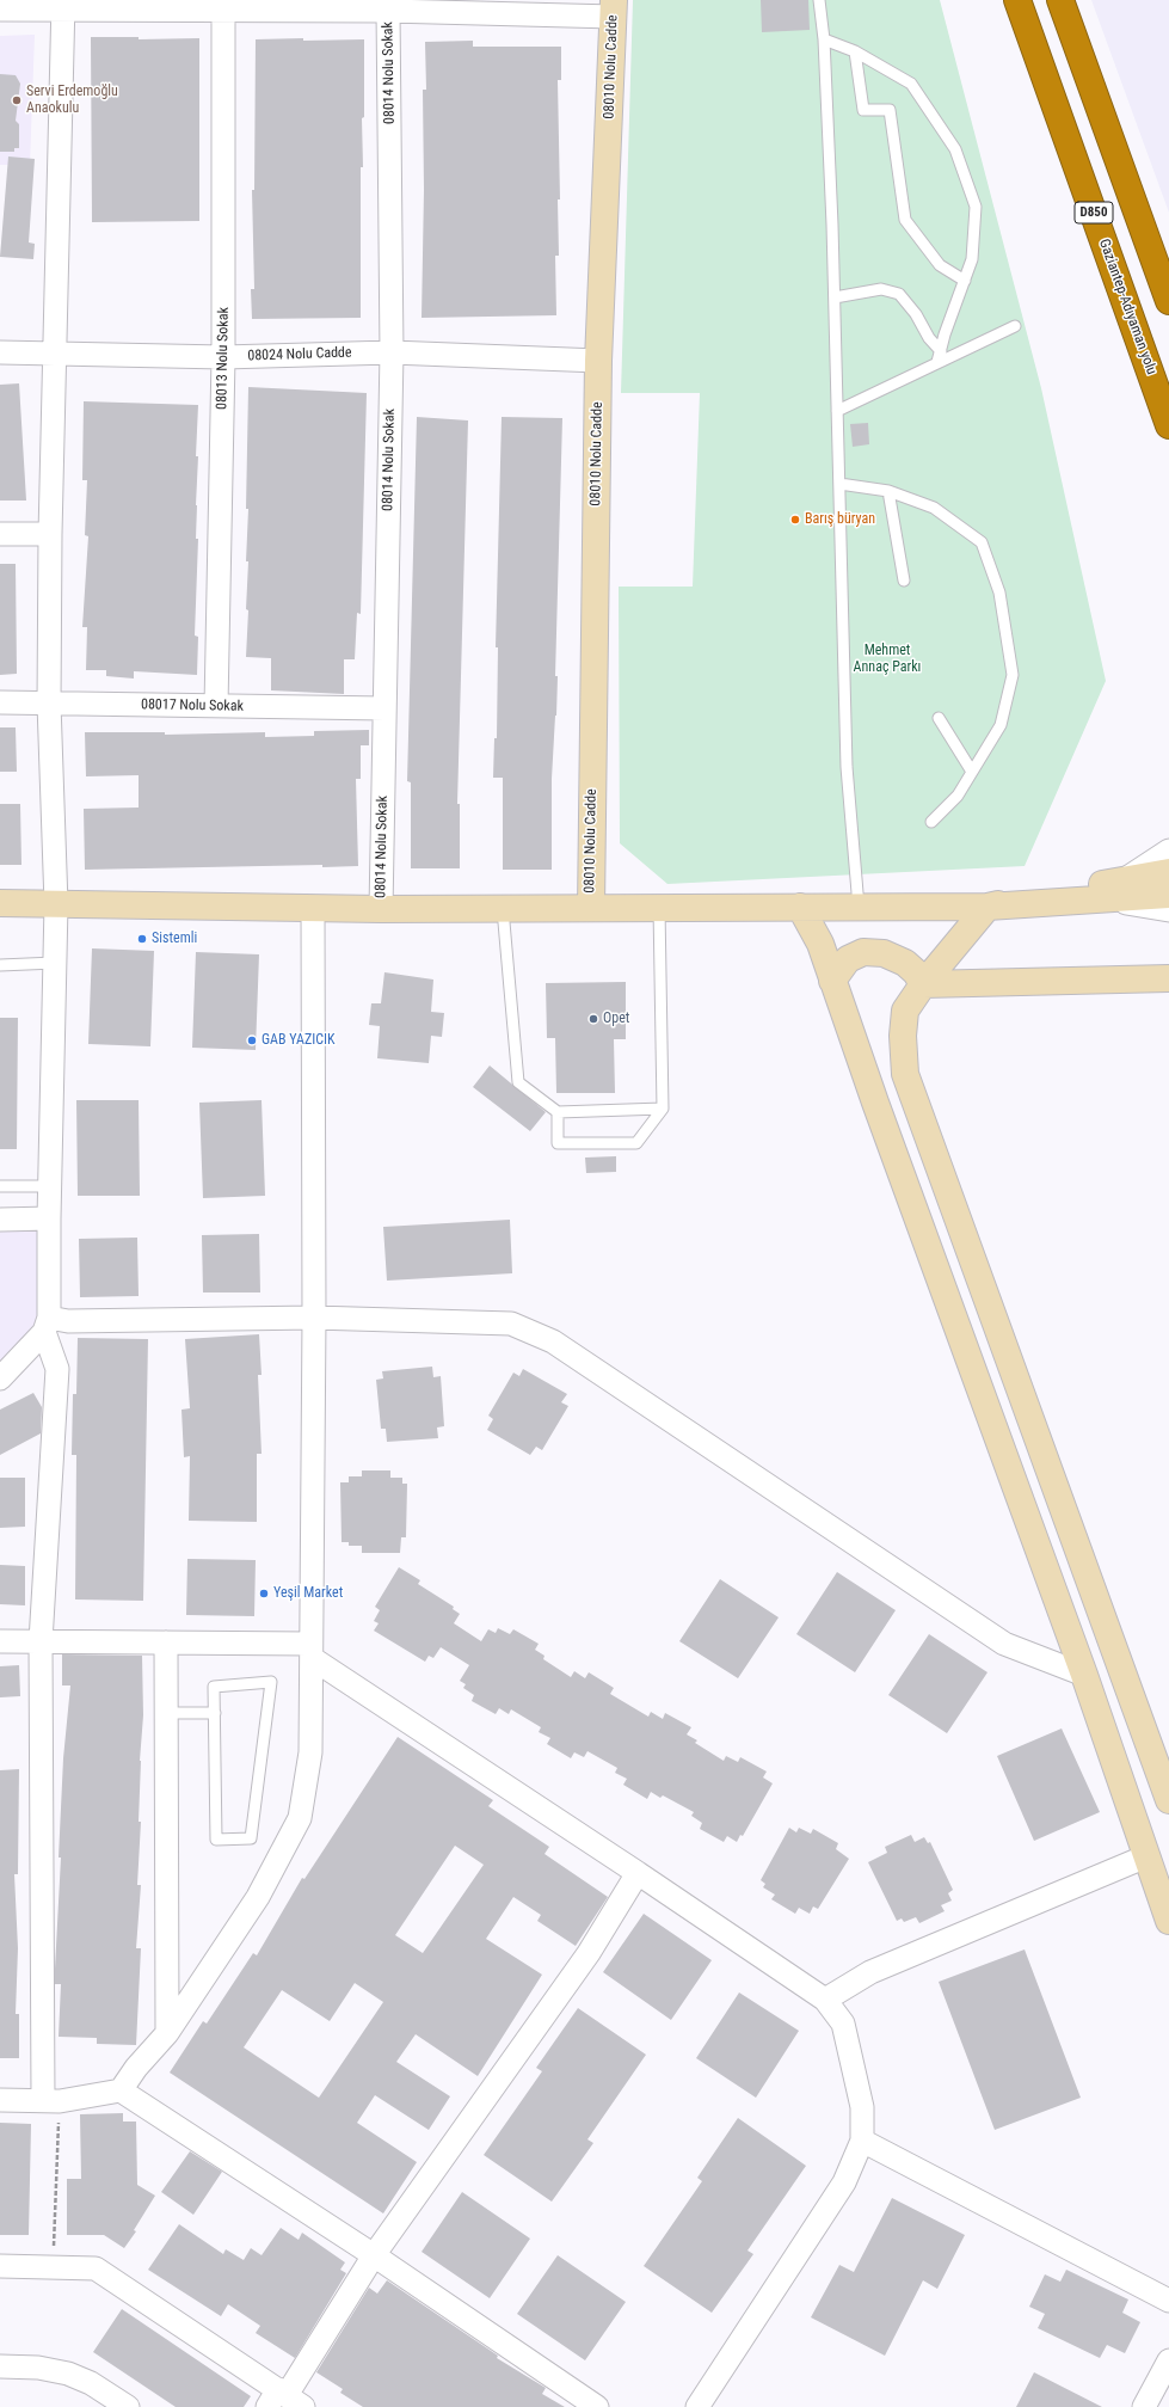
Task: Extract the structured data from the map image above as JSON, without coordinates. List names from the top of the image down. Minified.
{"streets":{"highway":["D850","Gaziantep-Adıyaman yolu"],"street":["08010 Nolu Cadde","08014 Nolu Sokak","08024 Nolu Cadde","08013 Nolu Sokak","08017 Nolu Sokak"]},"crossings":[["08010 Nolu Cadde","08024 Nolu Cadde"],["08014 Nolu Sokak","08024 Nolu Cadde"],["08014 Nolu Sokak","08017 Nolu Sokak"],["08024 Nolu Cadde","08013 Nolu Sokak"],["08013 Nolu Sokak","08017 Nolu Sokak"]],"parks":["Mehmet Annaç Parkı"],"places":["Servi Erdemoğlu Anaokulu","Barış büryan","Sistemli","Opet","GAB YAZICIK","Yeşil Market"]}
